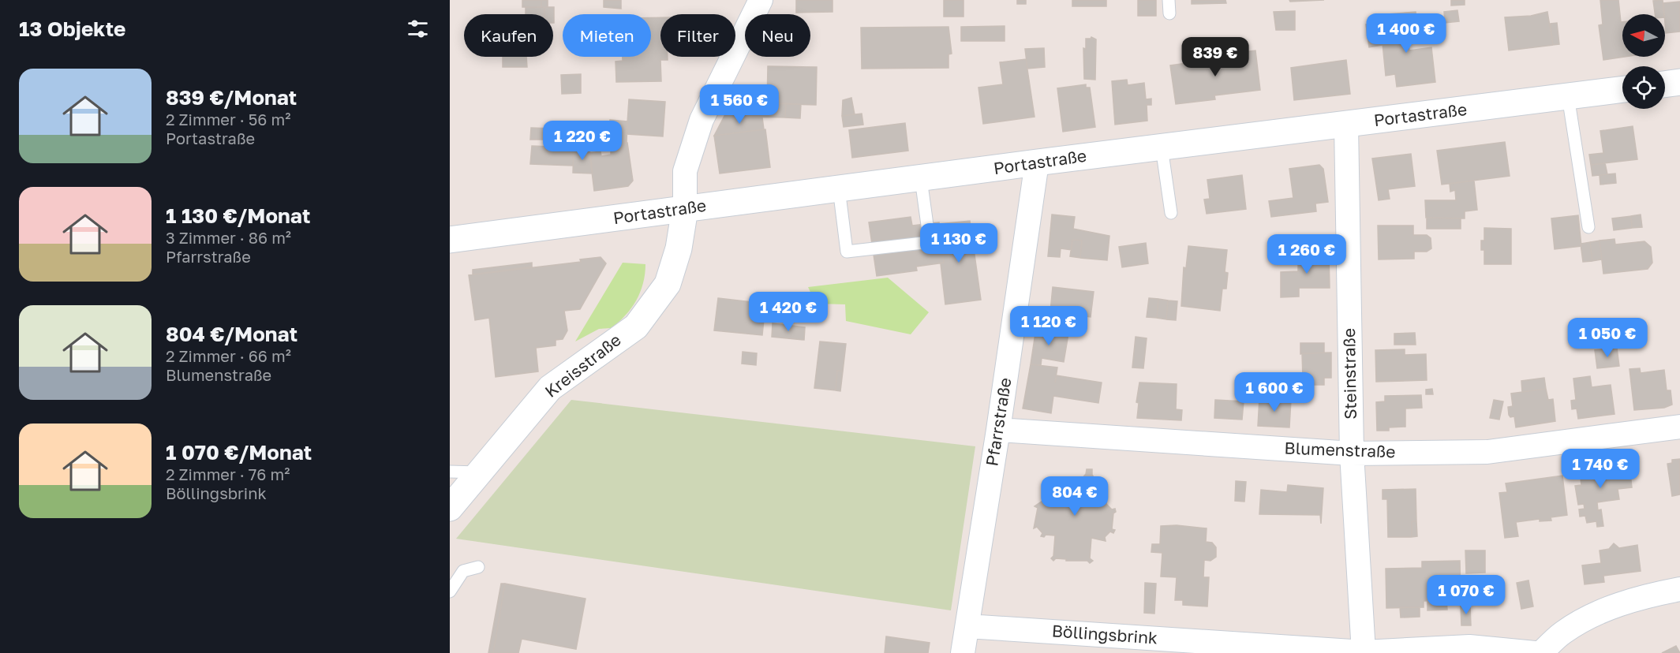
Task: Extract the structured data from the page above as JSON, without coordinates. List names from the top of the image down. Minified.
{"streets":{"main road":["Portastraße","Kreisstraße"],"street":["Steinstraße","Pfarrstraße","Blumenstraße","Böllingsbrink"]},"crossings":[["Portastraße","Kreisstraße"],["Portastraße","Steinstraße"],["Portastraße","Pfarrstraße"],["Steinstraße","Blumenstraße"],["Steinstraße","Böllingsbrink"],["Pfarrstraße","Blumenstraße"],["Pfarrstraße","Böllingsbrink"]],"north":"left","page":{"heading":"13 Objekte","price":["1 400 €","839 €","1 560 €","1 220 €","1 130 €","1 260 €","1 420 €","1 120 €","1 050 €","1 600 €","1 740 €","804 €","1 070 €"],"chip":["Kaufen","Mieten","Filter","Neu"],"list":[{"name":"839 €/Monat","note":"2 Zimmer · 56 m² · Portastraße"},{"name":"1 130 €/Monat","note":"3 Zimmer · 86 m² · Pfarrstraße"},{"name":"804 €/Monat","note":"2 Zimmer · 66 m² · Blumenstraße"},{"name":"1 070 €/Monat","note":"2 Zimmer · 76 m² · Böllingsbrink"}]}}
